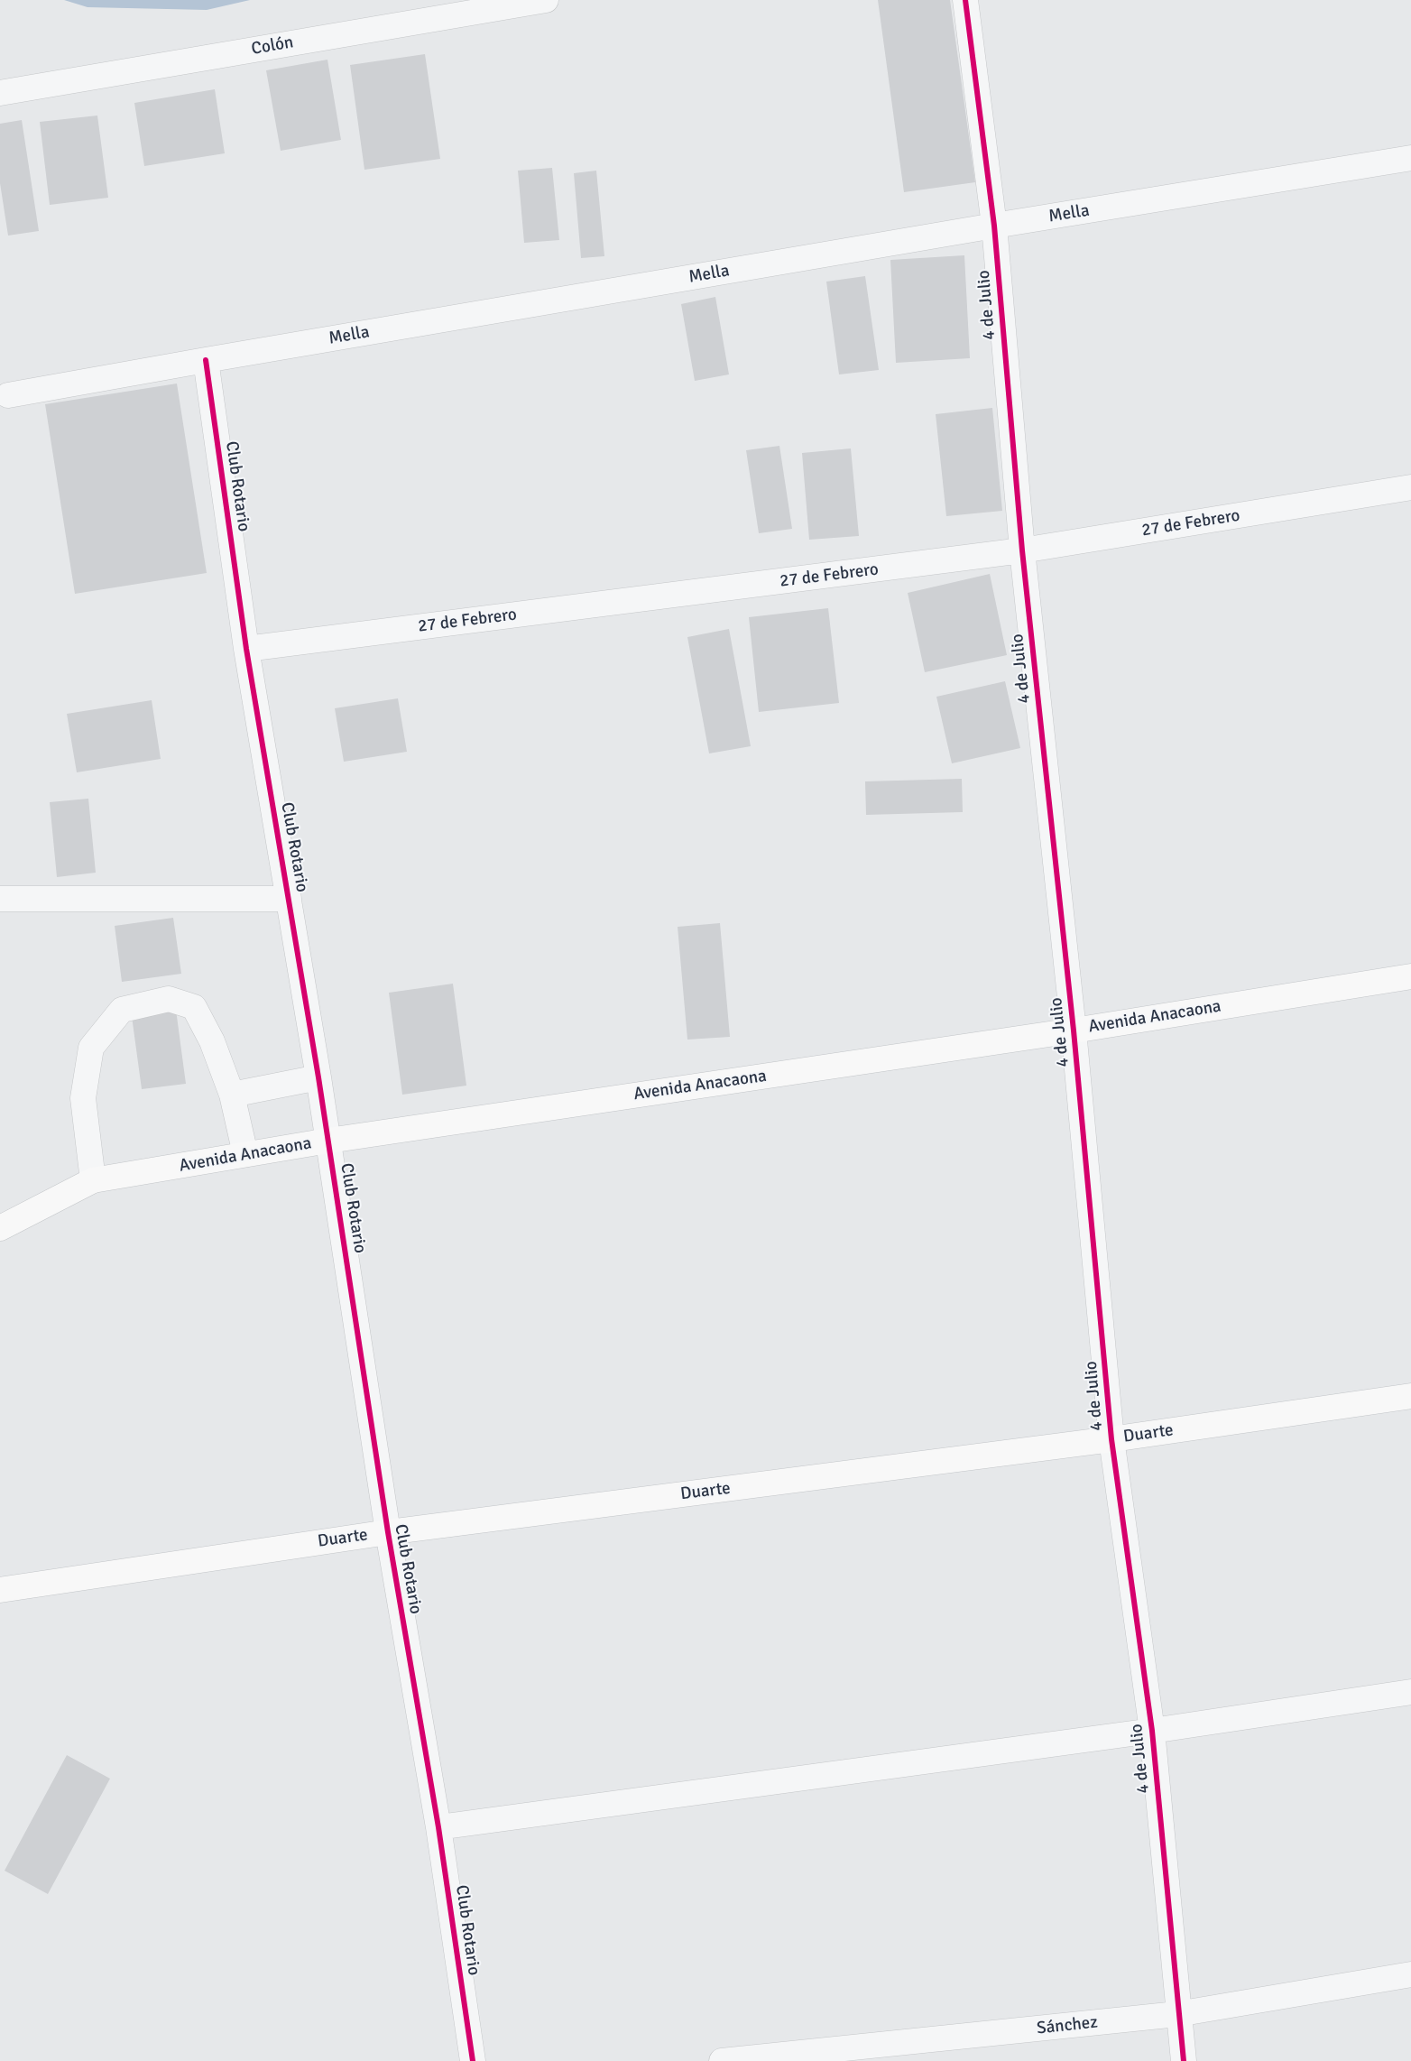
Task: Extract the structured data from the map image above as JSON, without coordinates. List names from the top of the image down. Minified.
{"streets":{"main road":["Avenida Anacaona","Duarte"],"street":["Colón","Mella","4 de Julio","Club Rotario","27 de Febrero","Sánchez"]},"crossings":[["Mella","4 de Julio"],["Mella","Club Rotario"],["4 de Julio","27 de Febrero"],["4 de Julio","Avenida Anacaona"],["4 de Julio","Duarte"],["4 de Julio","Sánchez"],["Club Rotario","27 de Febrero"],["Club Rotario","Avenida Anacaona"],["Club Rotario","Duarte"]]}
